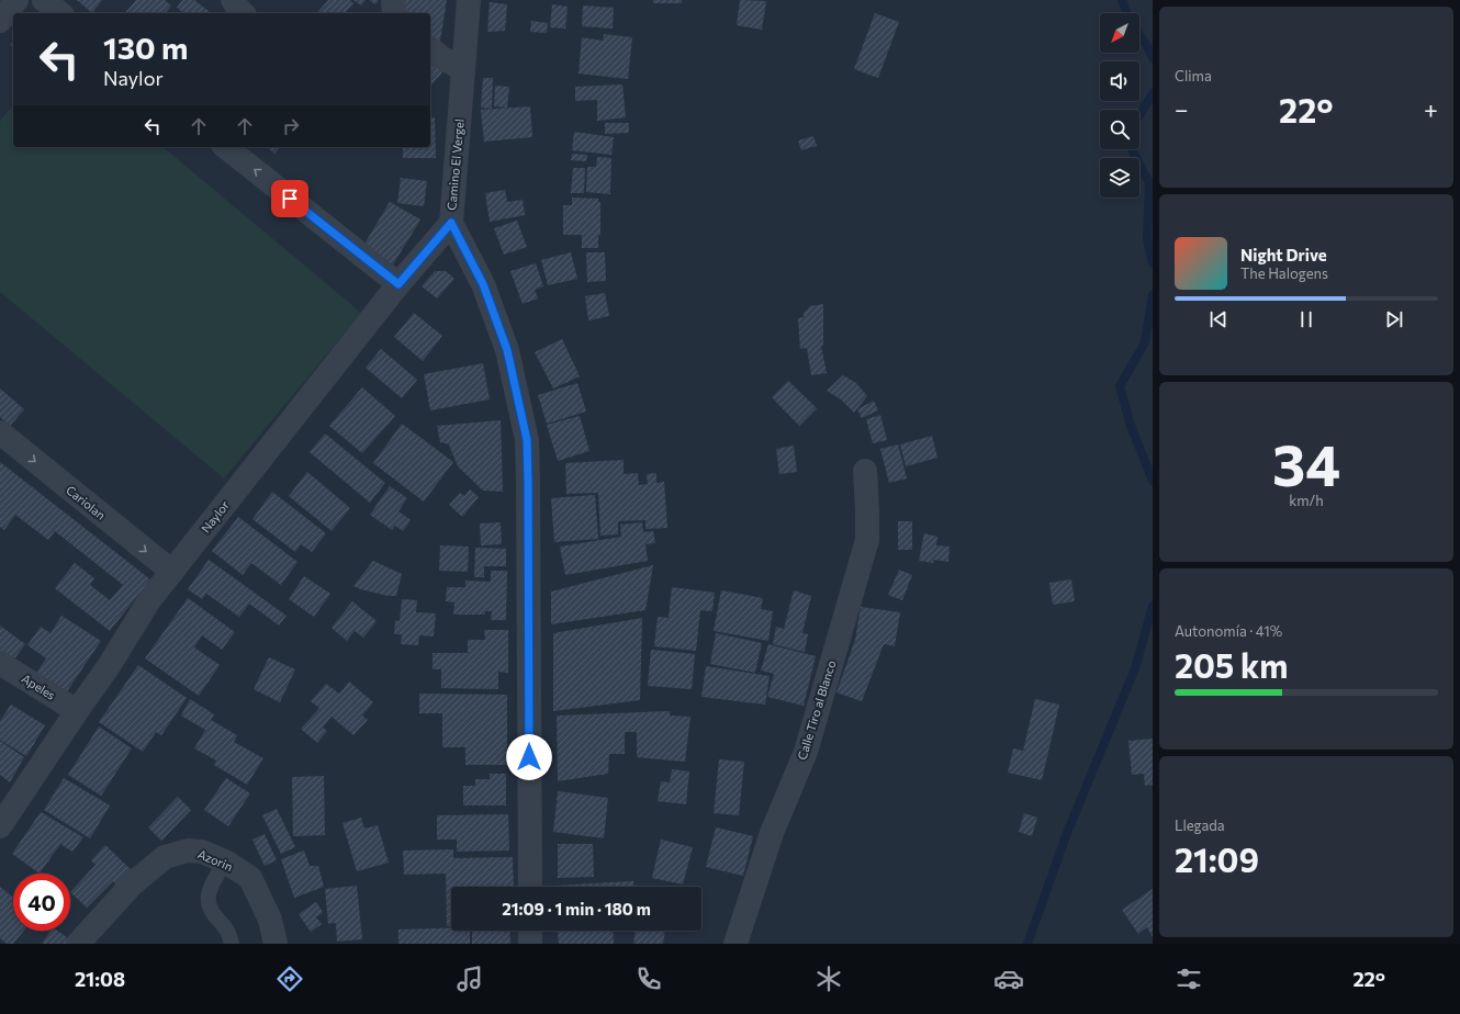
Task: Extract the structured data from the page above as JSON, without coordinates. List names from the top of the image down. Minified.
{"streets":{"street":["Camino El Vergel","Cariolan","Naylor","Apeles","Calle Tiro al Blanco","Azorin"]},"crossings":[["Camino El Vergel","Naylor"],["Cariolan","Naylor"],["Naylor","Apeles"]],"one_way":["Cariolan"],"north":"bottom left","page":{"tile":["Clima",["34","km/h"],["Autonomía · 41%","205 km"],["Llegada","21:09"]],"turn":["130 m","Naylor"],"heat":["−","22°","+"],"song":["Night Drive","The Halogens"],"limit":"40","trip":"21:09 · 1 min · 180 m","tabs":["21:08","22°"]}}
